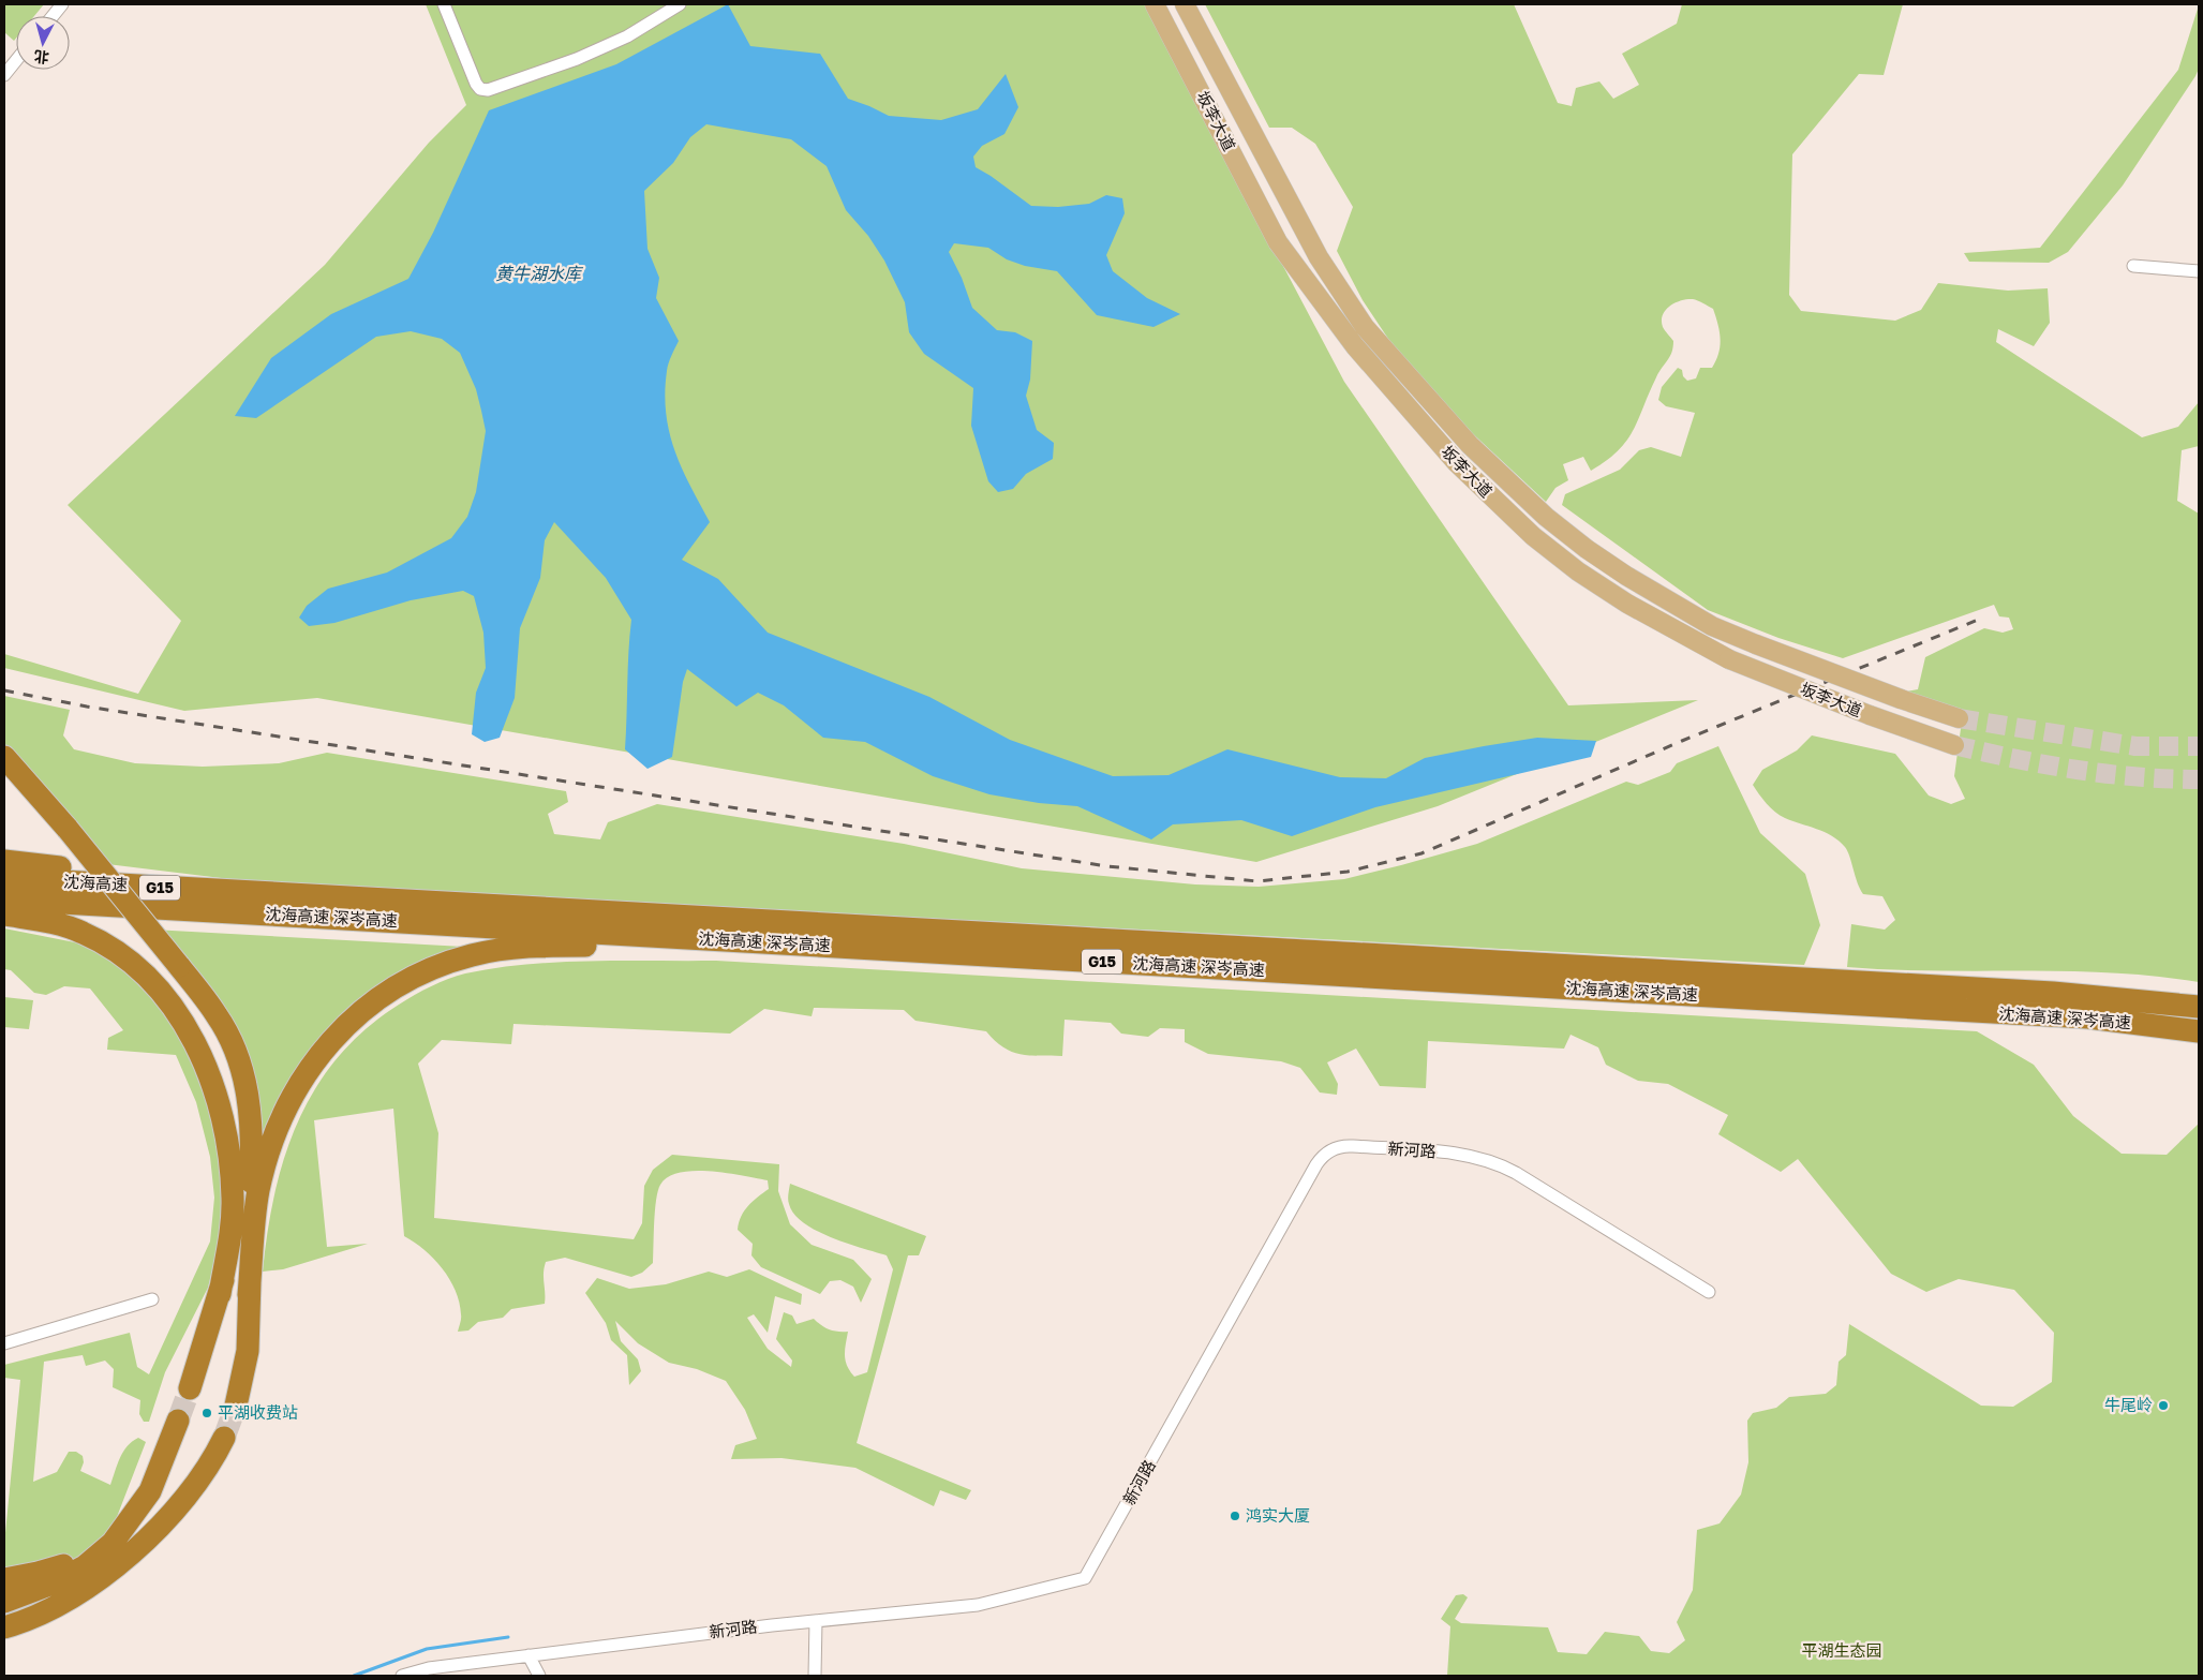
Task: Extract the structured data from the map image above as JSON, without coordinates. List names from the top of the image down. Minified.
{"streets":{"highway":["沈海高速","G15","沈海高速 深岑高速"],"main road":["坂李大道"],"street":["新河路"]},"crossings":[["沈海高速","沈海高速 深岑高速"]],"water":["黄牛湖水库"],"parks":["平湖生态园"],"places":["牛尾岭","平湖收费站","鸿实大厦"],"north":"bottom"}
